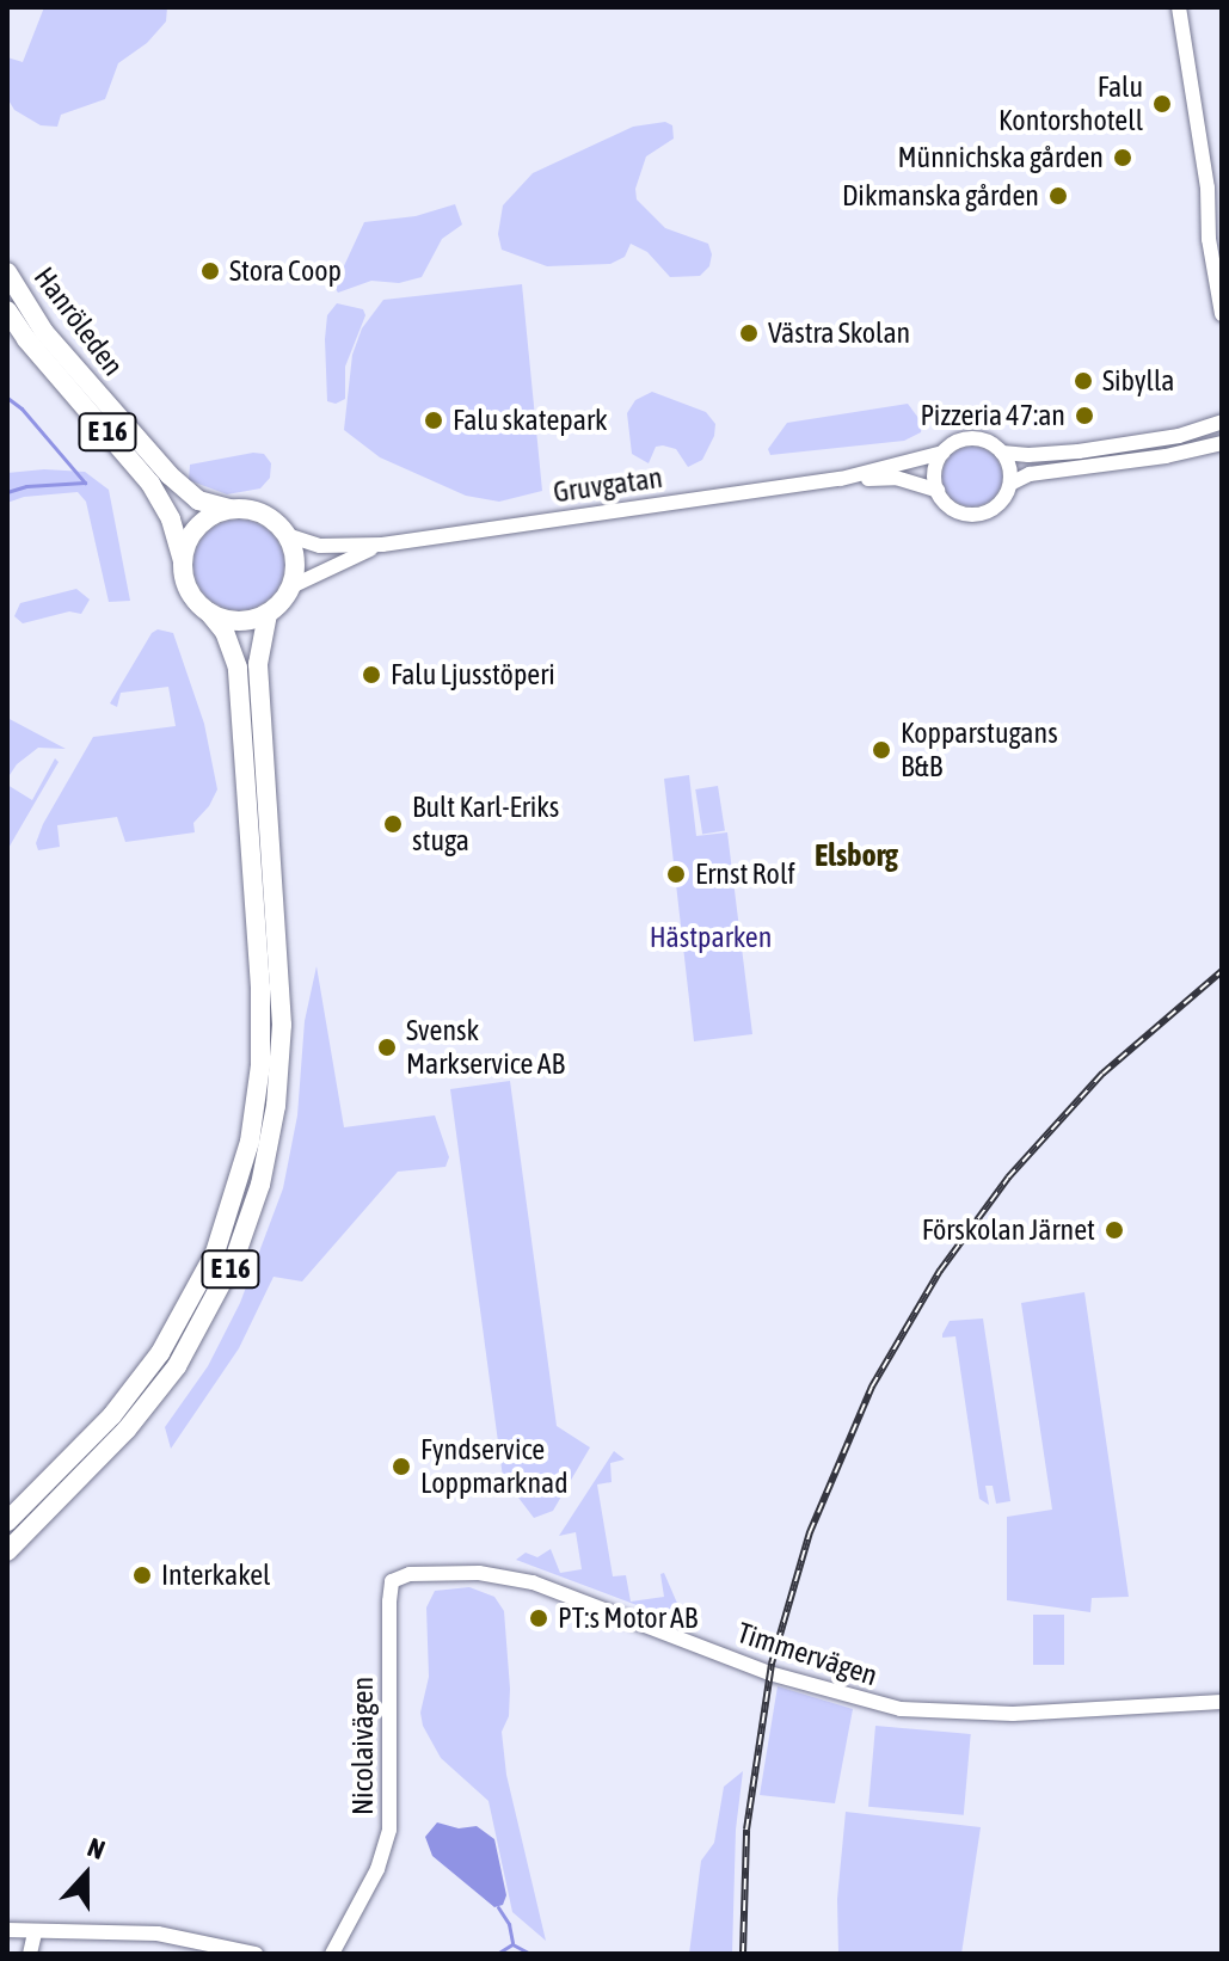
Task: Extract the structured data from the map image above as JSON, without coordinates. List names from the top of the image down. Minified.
{"streets":{"highway":["Hanröleden","E 16"],"street":["Gruvgatan","Timmervägen","Nicolaivägen"]},"crossings":[["Hanröleden","E 16"],["Hanröleden","Gruvgatan"],["E 16","Gruvgatan"],["Timmervägen","Nicolaivägen"]],"districts":["Elsborg"],"parks":["Hästparken"],"places":["Falu Kontorshotell","Münnichska gården","Dikmanska gården","Stora Coop","Västra Skolan","Sibylla","Pizzeria 47:an","Falu skatepark","Falu Ljusstöperi","Kopparstugans B&B","Bult Karl-Eriks stuga","Ernst Rolf","Svensk Markservice AB","Förskolan Järnet","Fyndservice Loppmarknad","Interkakel","PT:s Motor AB"],"north":"top"}
